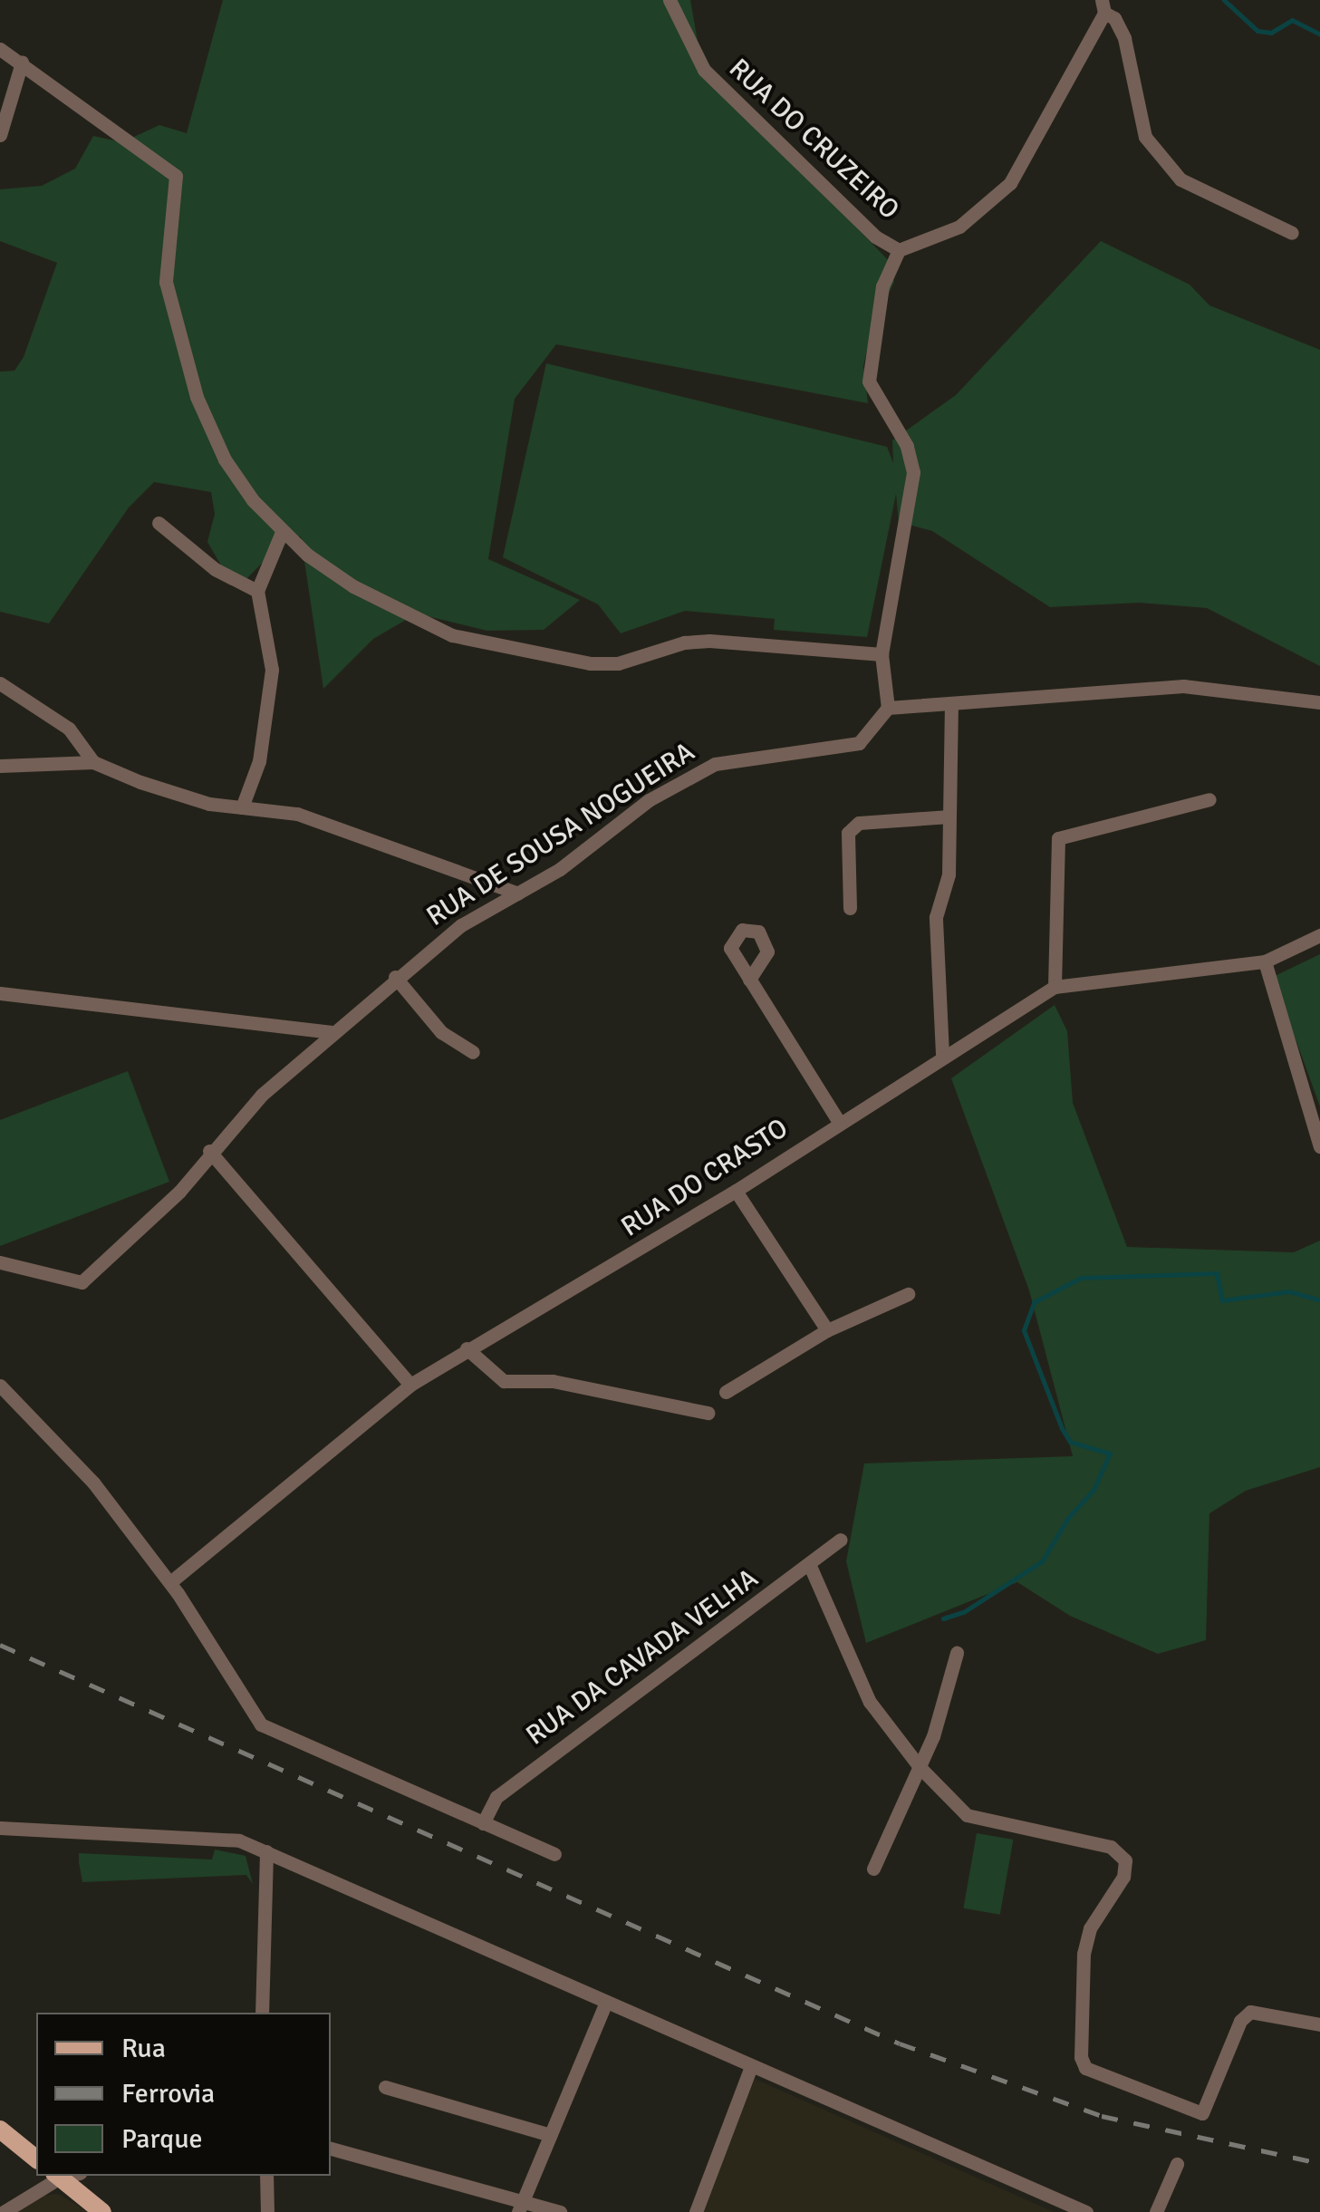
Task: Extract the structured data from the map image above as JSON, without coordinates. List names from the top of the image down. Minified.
{"streets":{"street":["RUA DO CRUZEIRO","RUA DE SOUSA NOGUEIRA","RUA DO CRASTO","RUA DA CAVADA VELHA"]},"legend":["Rua","Ferrovia","Parque"]}
